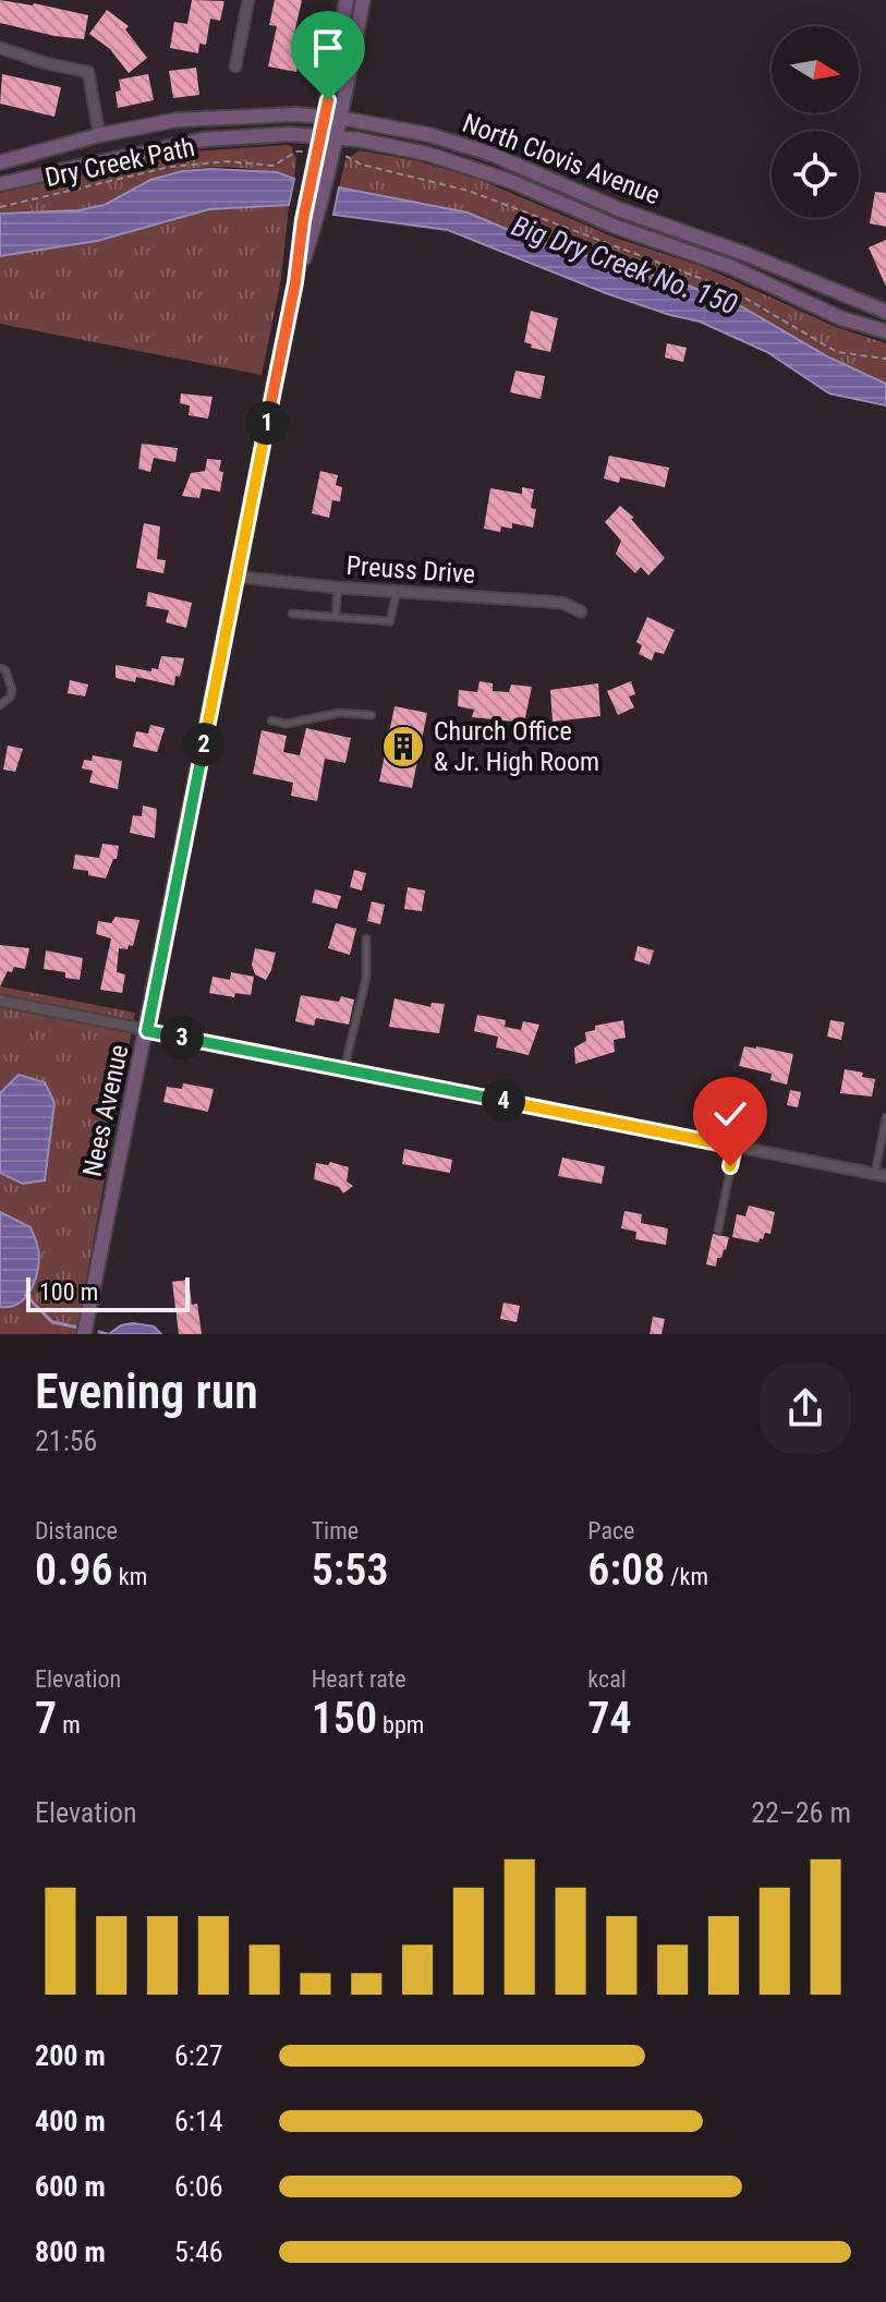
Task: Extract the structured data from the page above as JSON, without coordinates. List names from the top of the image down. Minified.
{"streets":{"main road":["North Clovis Avenue","Nees Avenue"],"street":["Preuss Drive"],"path":["Dry Creek Path"]},"crossings":[["North Clovis Avenue","Nees Avenue"],["Preuss Drive","Nees Avenue"]],"water":["Big Dry Creek No. 150"],"places":{"building":["Church Office & Jr. High Room"]},"scale_bar":"100 m","north":"right","page":{"pins":["1","2","3","4"],"scale":"100 m","heading":["Evening run","21:56"],"stats":[["Distance","0.96 km"],["Time","5:53"],["Pace","6:08 /km"],["Elevation","7 m"],["Heart rate","150 bpm"],["kcal","74"]],"chart":["Elevation","22–26 m"],"list":[{"name":"200 m","note":"6:27"},{"name":"400 m","note":"6:14"},{"name":"600 m","note":"6:06"},{"name":"800 m","note":"5:46"}]}}
